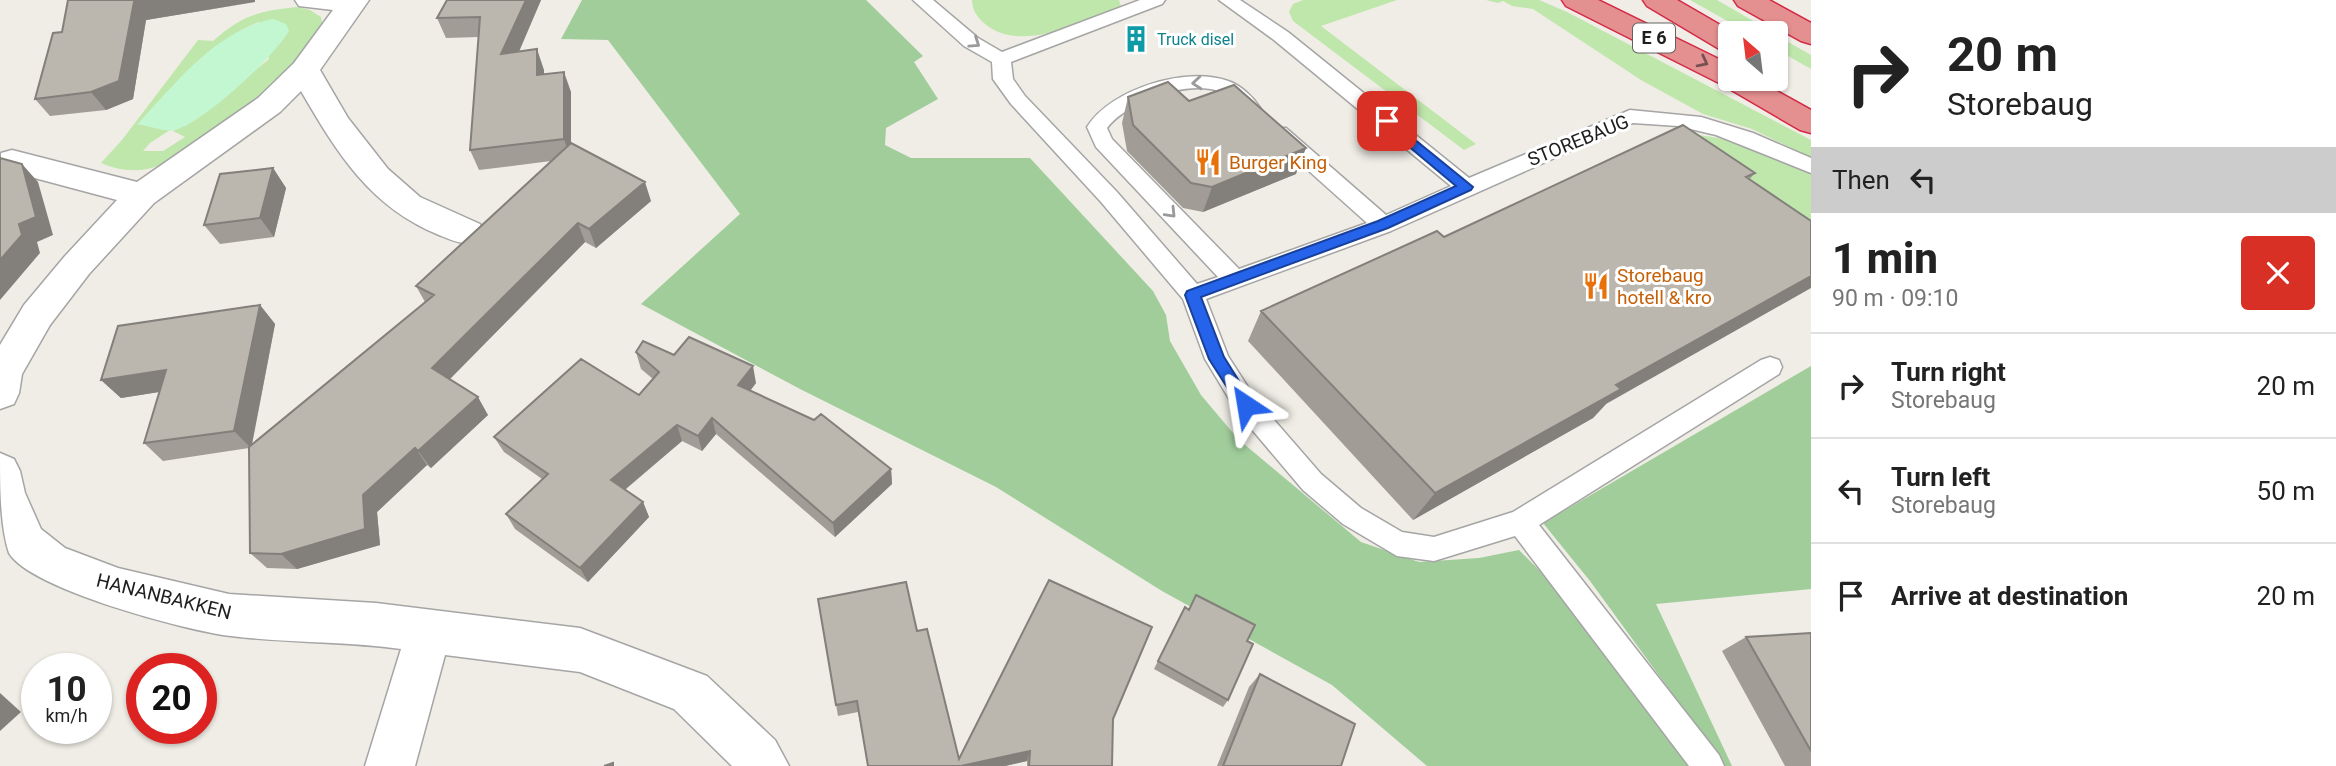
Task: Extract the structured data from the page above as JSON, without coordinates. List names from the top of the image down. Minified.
{"streets":{"highway":["E 6"],"street":["HANANBAKKEN"],"lane":["STOREBAUG"]},"places":{"building":["Truck disel"],"restaurant":["Burger King","Storebaug hotell & kro"]},"north":"top left","page":{"turn":["20 m","Storebaug"],"then":"Then","heading":["1 min","90 m · 09:10"],"list":[{"name":"Turn right","note":"Storebaug","value":"20 m"},{"name":"Turn left","note":"Storebaug","value":"50 m"},{"name":"Arrive at destination","value":"20 m"}],"speed":"10 km/h","limit":"20"}}
